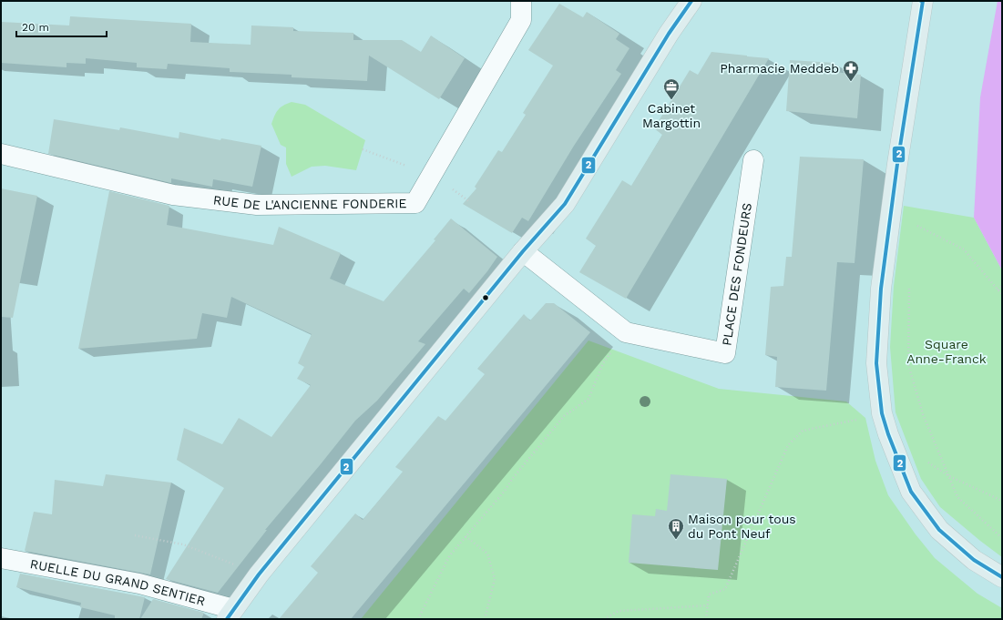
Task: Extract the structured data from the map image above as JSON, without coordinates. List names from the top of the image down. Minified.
{"streets":{"street":["RUE DE L'ANCIENNE FONDERIE","PLACE DES FONDEURS","RUELLE DU GRAND SENTIER"]},"parks":["Square Anne-Franck"],"places":{"pharmacy":["Pharmacie Meddeb"],"office":["Cabinet Margottin"],"building":["Maison pour tous du Pont Neuf"]},"lines":["transit line 2"],"scale_bar":"20 m"}
